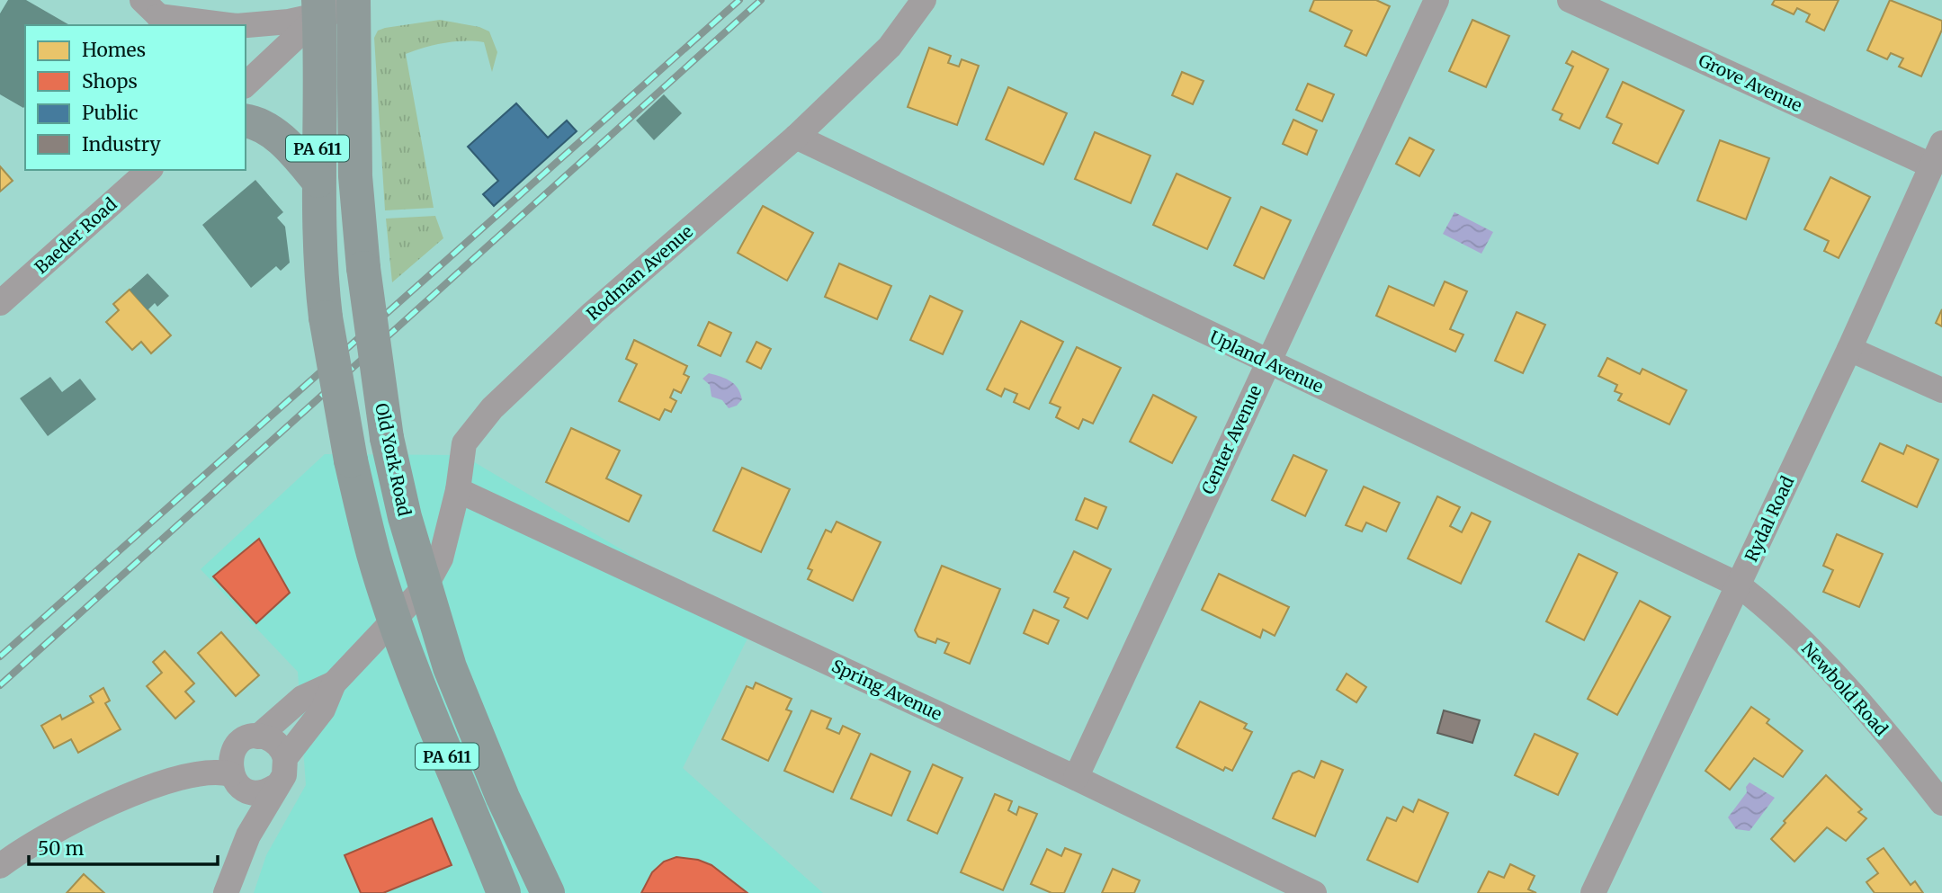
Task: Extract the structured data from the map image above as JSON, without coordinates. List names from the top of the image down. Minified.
{"streets":{"highway":["PA 611","Old York Road"],"street":["Grove Avenue","Baeder Road","Rodman Avenue","Upland Avenue","Center Avenue","Rydal Road","Newbold Road","Spring Avenue"]},"crossings":[["Grove Avenue","Rydal Road"],["PA 611","Rodman Avenue"],["Rodman Avenue","Upland Avenue"],["Rodman Avenue","Old York Road"],["Rodman Avenue","Spring Avenue"],["Upland Avenue","Center Avenue"],["Upland Avenue","Rydal Road"],["Upland Avenue","Newbold Road"],["Center Avenue","Spring Avenue"],["Rydal Road","Newbold Road"]],"legend":["Homes","Shops","Public","Industry"],"scale_bar":"50 m"}
